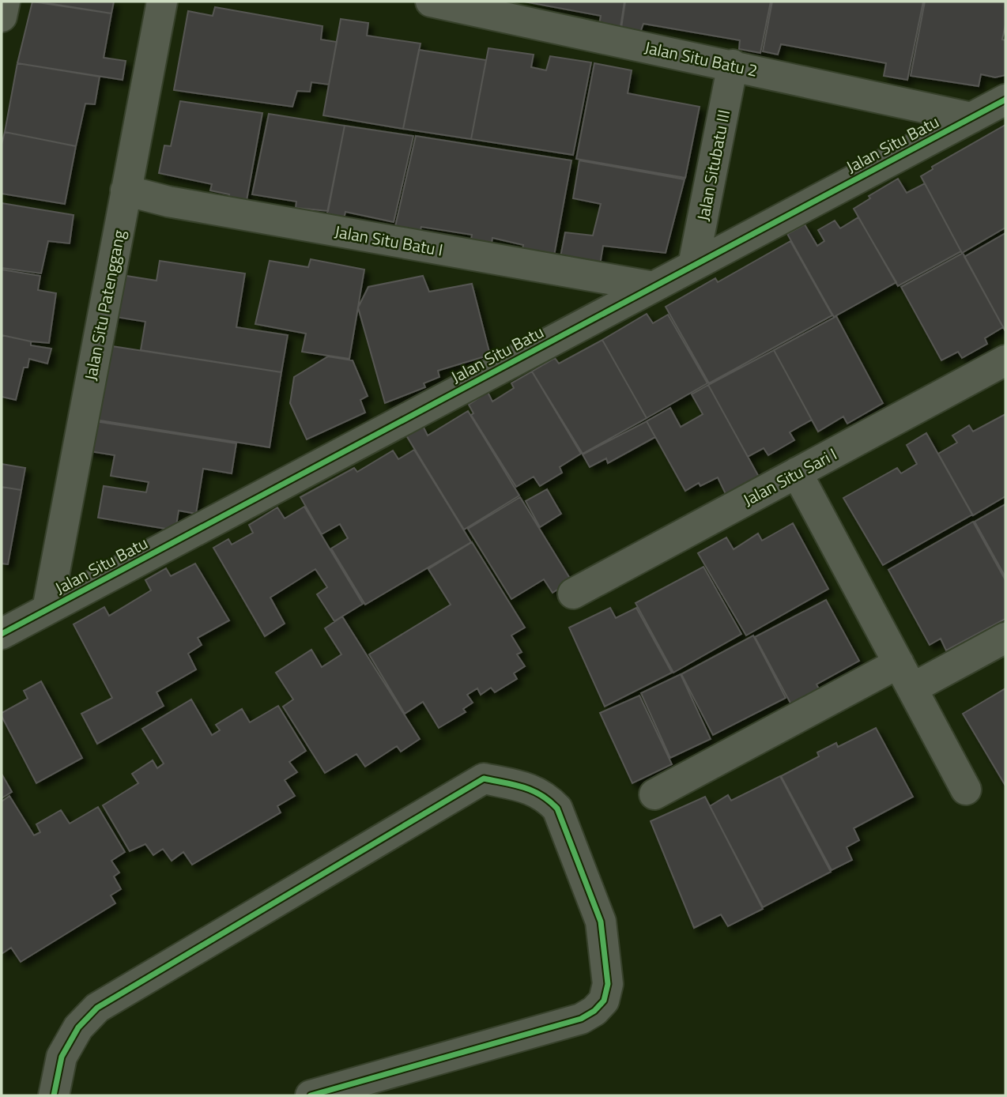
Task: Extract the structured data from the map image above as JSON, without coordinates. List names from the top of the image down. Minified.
{"streets":{"street":["Jalan Situ Batu 2","Jalan Situ Batu","Jalan Situbatu III","Jalan Situ Batu I","Jalan Situ Patenggang","Jalan Situ Sari I"]},"crossings":[["Jalan Situ Batu 2","Jalan Situ Batu"],["Jalan Situ Batu 2","Jalan Situbatu III"],["Jalan Situ Batu","Jalan Situbatu III"],["Jalan Situ Batu","Jalan Situ Batu I"],["Jalan Situ Batu","Jalan Situ Patenggang"],["Jalan Situ Batu I","Jalan Situ Patenggang"]]}
